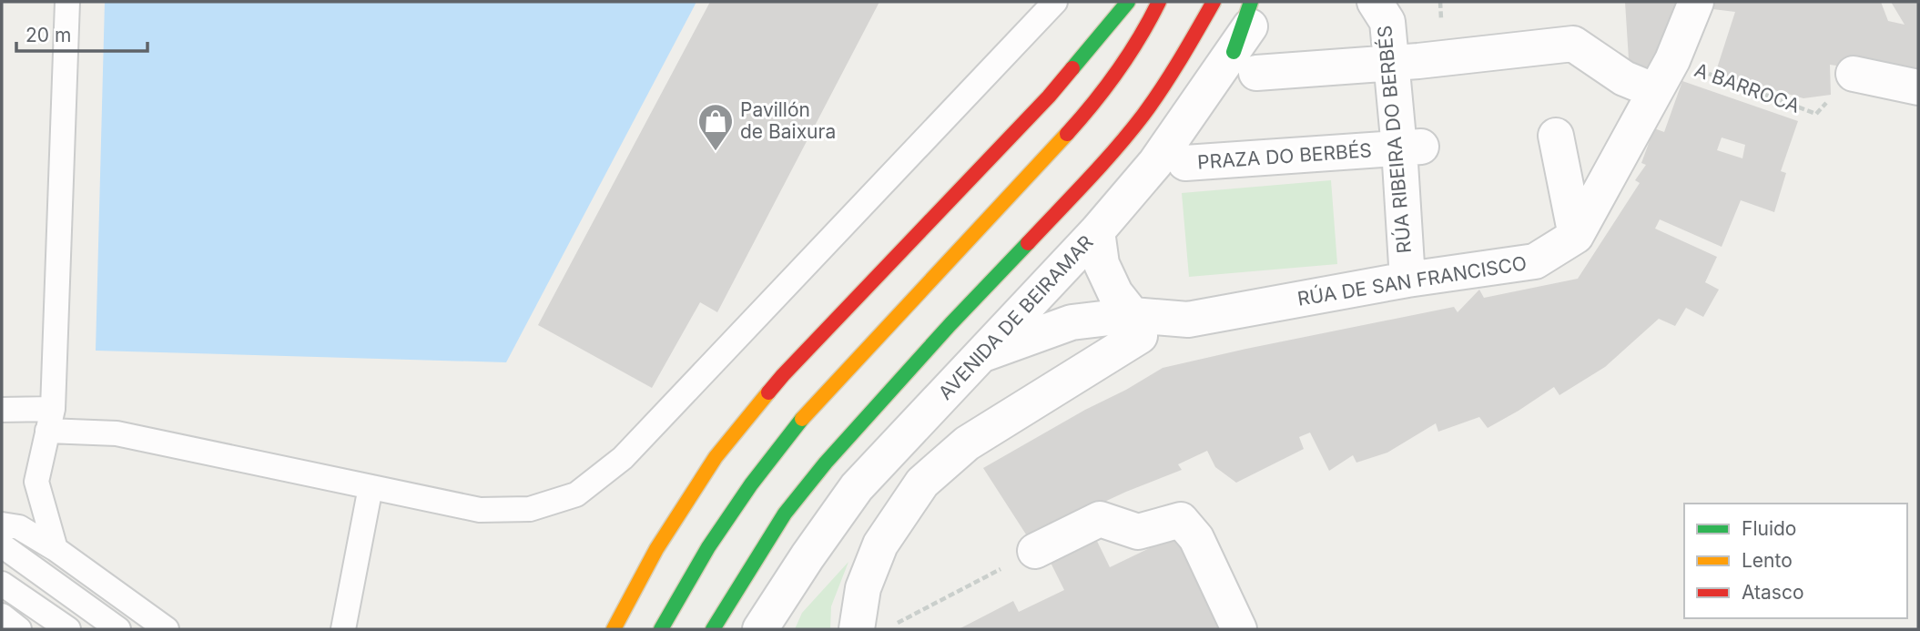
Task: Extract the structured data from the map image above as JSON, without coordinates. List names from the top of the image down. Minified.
{"streets":{"street":["RÚA RIBEIRA DO BERBÉS","PRAZA DO BERBÉS","RÚA DE SAN FRANCISCO","AVENIDA DE BEIRAMAR"],"path":["A BARROCA"]},"crossings":[["A BARROCA","RÚA DE SAN FRANCISCO"],["RÚA RIBEIRA DO BERBÉS","PRAZA DO BERBÉS"],["RÚA RIBEIRA DO BERBÉS","RÚA DE SAN FRANCISCO"],["RÚA DE SAN FRANCISCO","AVENIDA DE BEIRAMAR"]],"places":{"shop":["Pavillón de Baixura"]},"legend":["Fluido","Lento","Atasco"],"scale_bar":"20 m"}
